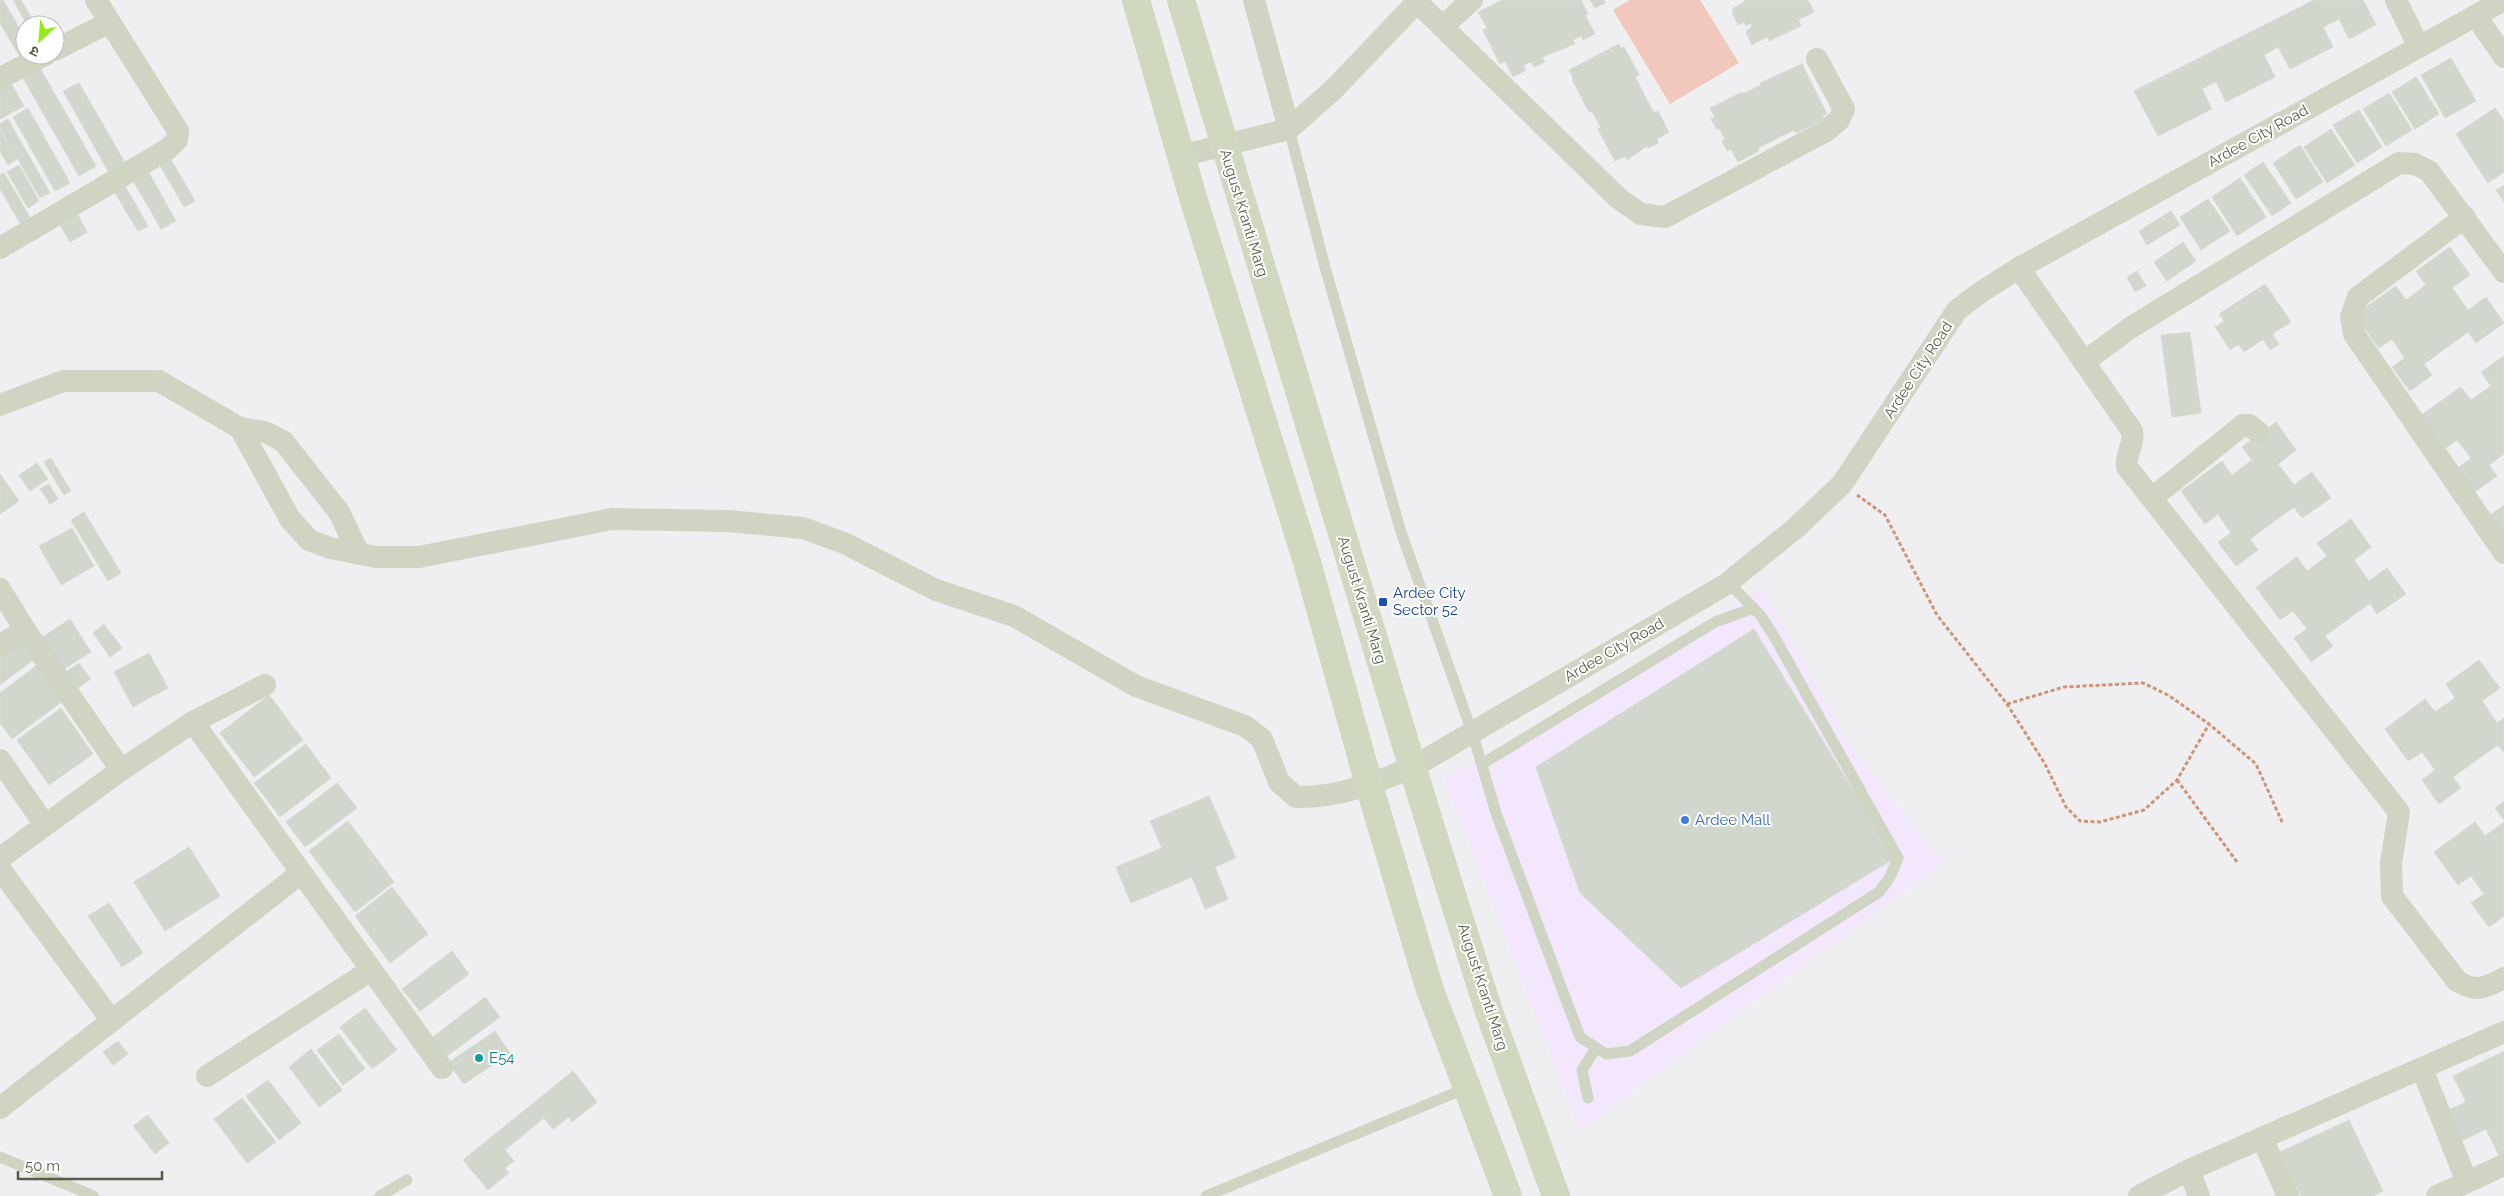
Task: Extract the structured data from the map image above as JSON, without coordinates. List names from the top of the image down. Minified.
{"streets":{"main road":["August Kranti Marg"],"street":["Ardee City Road"]},"crossings":[["Ardee City Road","August Kranti Marg"]],"places":{"transit":["Ardee City Sector 52"],"other":["Ardee Mall","E54"]},"scale_bar":"50 m","north":"bottom left"}
